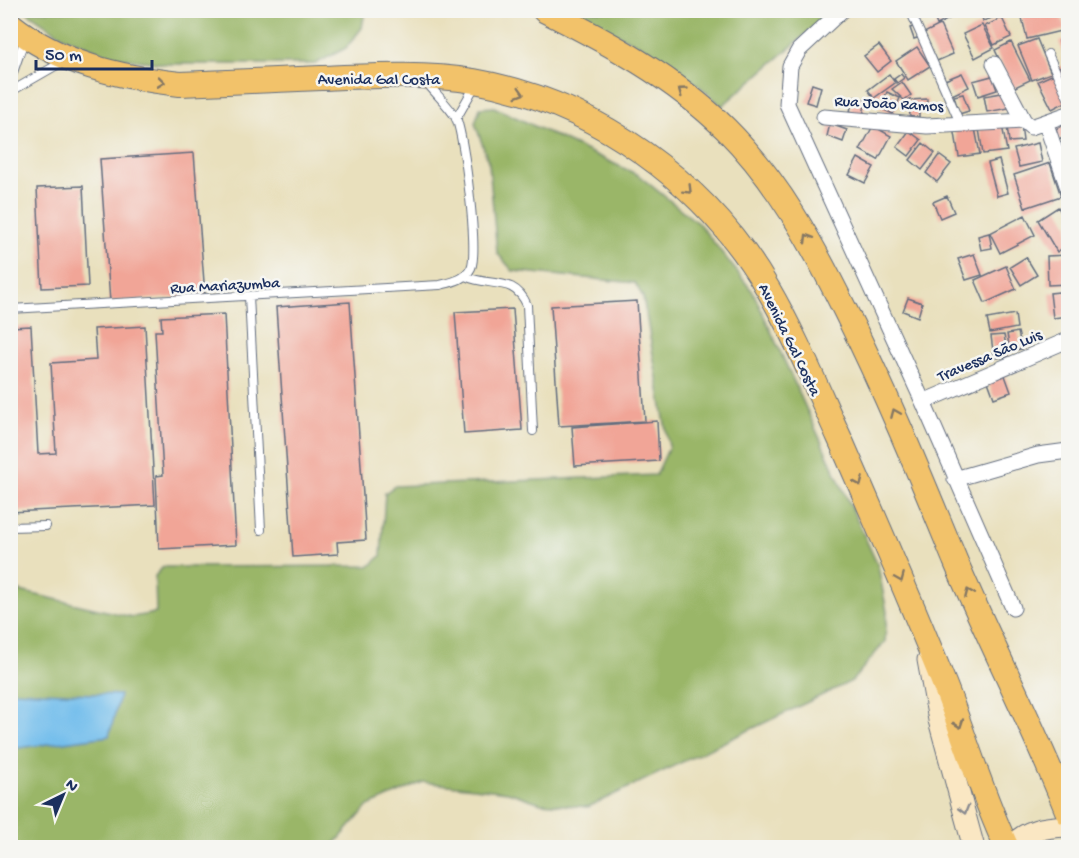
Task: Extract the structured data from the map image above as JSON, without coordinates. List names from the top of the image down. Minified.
{"streets":{"main road":["Avenida Gal Costa"],"street":["Rua João Ramos","Travessa São Luis"],"lane":["Rua Mariazumba"]},"scale_bar":"50 m","north":"top right"}
